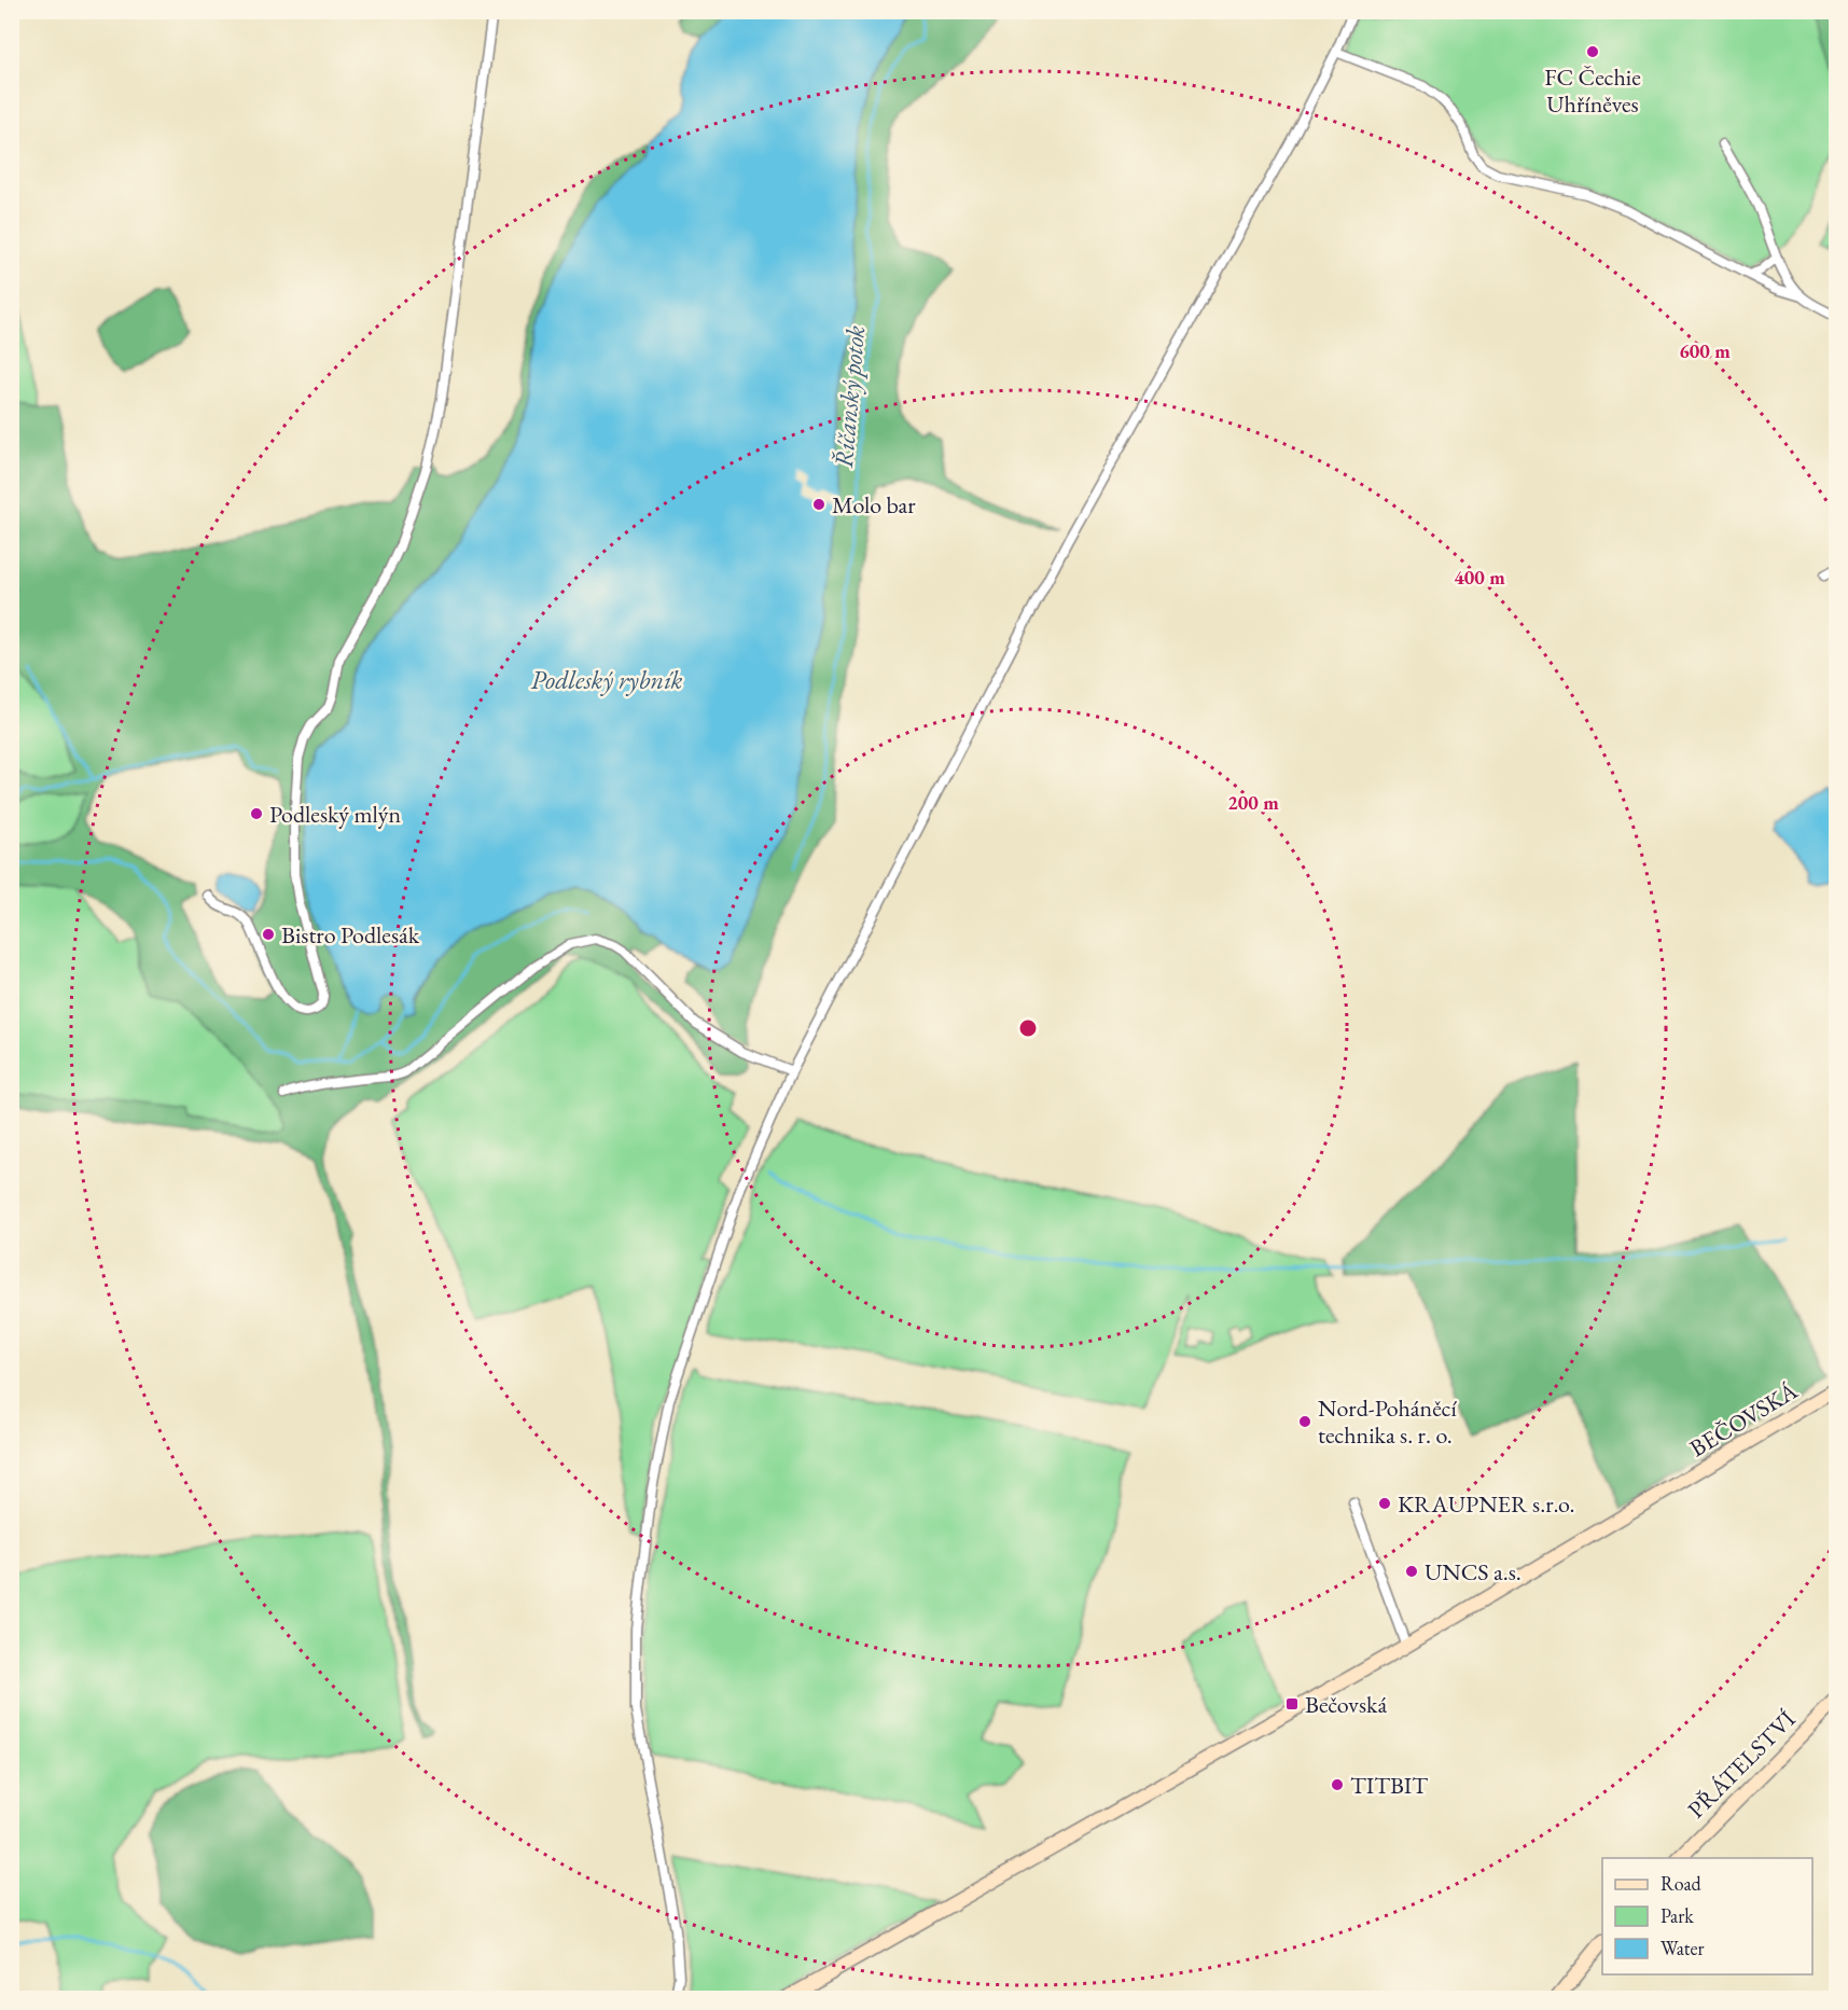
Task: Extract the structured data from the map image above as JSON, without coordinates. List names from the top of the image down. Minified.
{"streets":{"street":["BEČOVSKÁ","PŘÁTELSTVÍ"]},"water":["Říčanský potok","Podleský rybník"],"places":{"other":["FC Čechie Uhříněves","Molo bar","Podleský mlýn","Bistro Podlesák","Nord-Poháněcí technika s. r. o.","KRAUPNER s.r.o.","UNCS a.s.","TITBIT"],"transit":["Bečovská"]},"legend":["Road","Park","Water"],"rings":["600 m","400 m","200 m"]}
